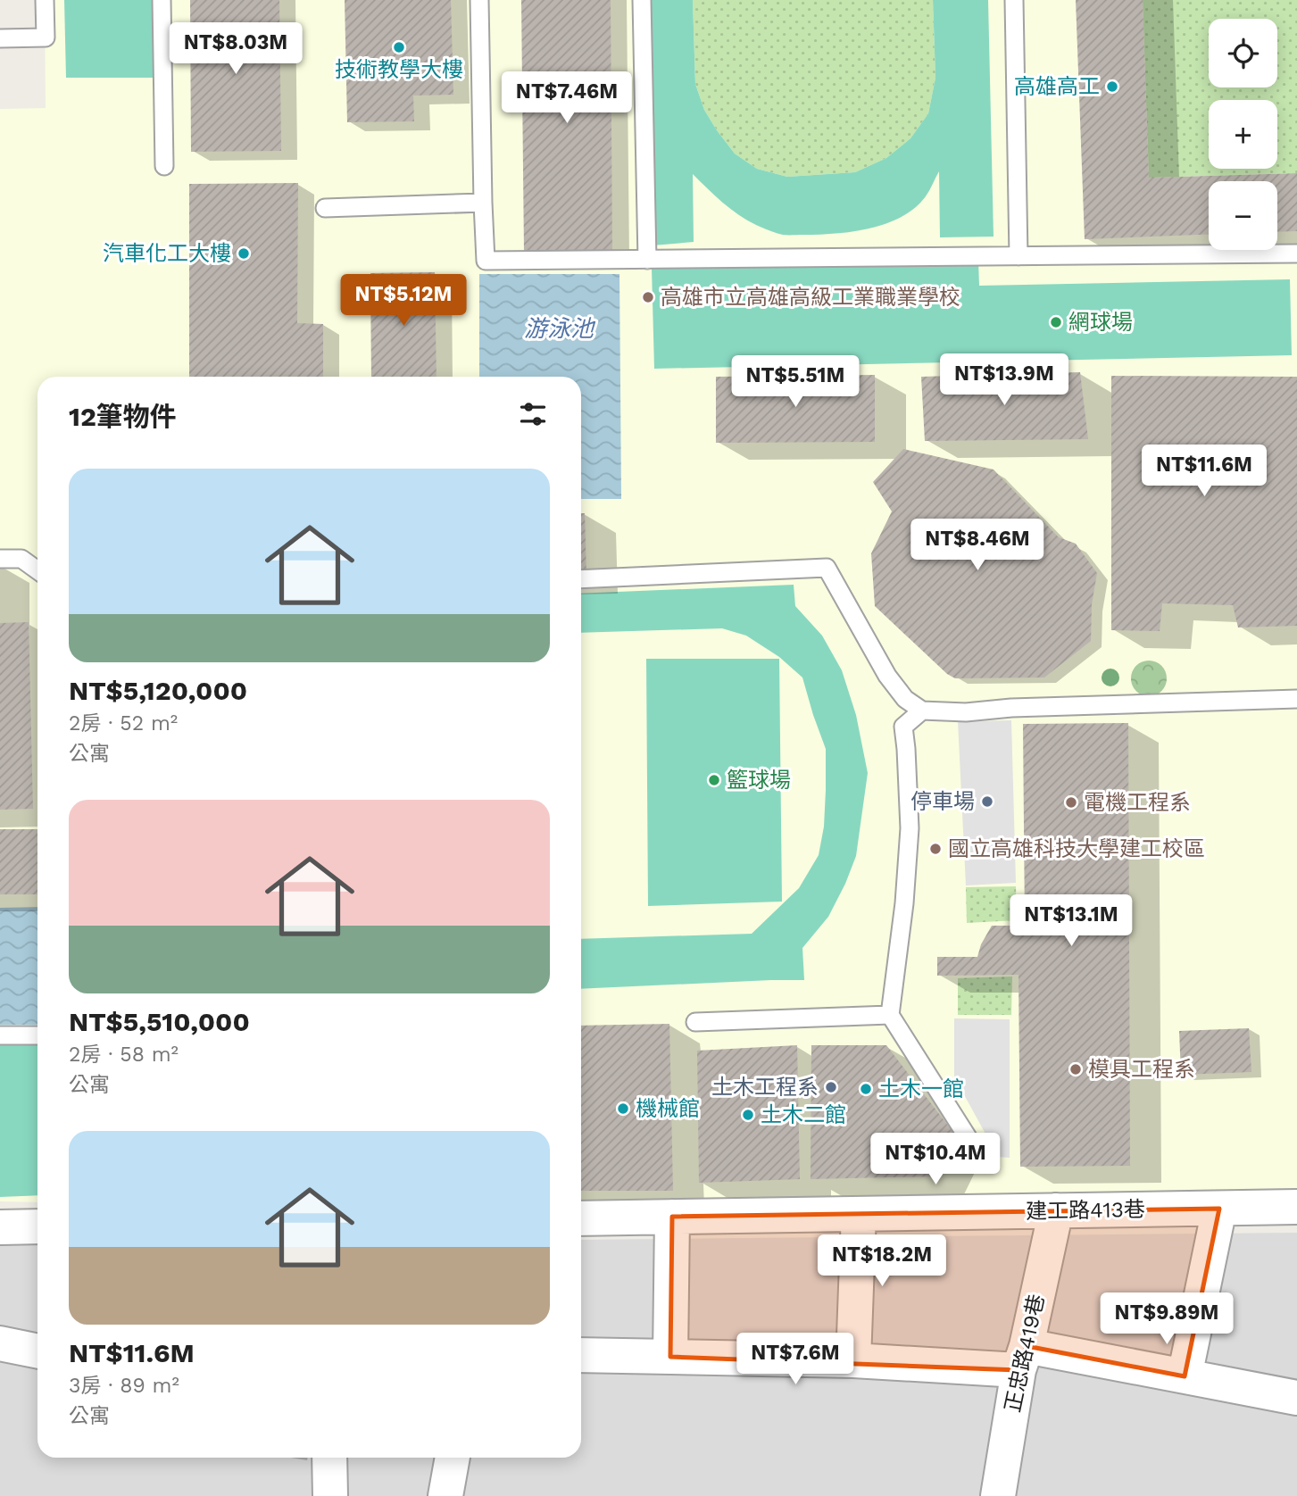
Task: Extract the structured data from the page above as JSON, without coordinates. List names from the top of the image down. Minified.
{"streets":{"street":["建工路413巷","正忠路419巷"]},"crossings":[["建工路413巷","正忠路419巷"]],"water":["游泳池"],"places":["技術教學大樓","高雄高工","汽車化工大樓","高雄市立高雄高級工業職業學校","網球場","籃球場","停車場","電機工程系","國立高雄科技大學建工校區","模具工程系","土木工程系","土木一館","機械館","土木二館"],"page":{"map_buttons":["+","−"],"price":["NT$8.03M","NT$7.46M","NT$5.12M","NT$13.9M","NT$5.51M","NT$11.6M","NT$8.46M","NT$13.1M","NT$10.4M","NT$18.2M","NT$9.89M","NT$7.6M"],"heading":"12筆物件","list":[{"name":"NT$5,120,000","note":"2房 · 52 m² · 公寓"},{"name":"NT$5,510,000","note":"2房 · 58 m² · 公寓"},{"name":"NT$11.6M","note":"3房 · 89 m² · 公寓"}]}}
